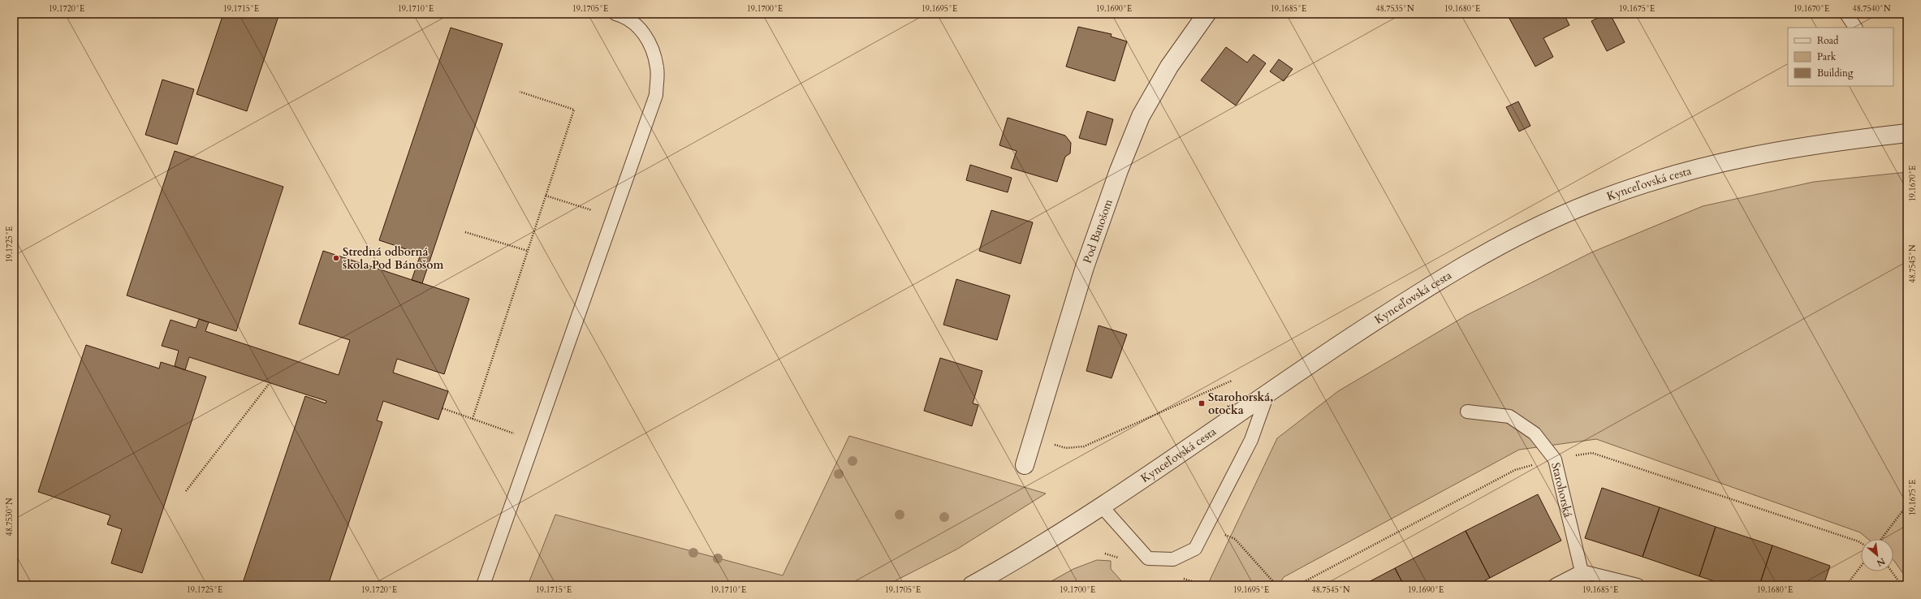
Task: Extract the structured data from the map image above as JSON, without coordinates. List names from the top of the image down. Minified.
{"streets":{"street":["Kynceľovská cesta","Pod Banošom"],"lane":["Starohorská"]},"places":{"other":["Stredná odborná škola Pod Bánošom"],"transit":["Starohorská, otočka"]},"legend":["Road","Park","Building"],"north":"bottom right","coordinates":["19.1720°E","19.1715°E","19.1710°E","19.1705°E","19.1700°E","19.1695°E","19.1690°E","19.1685°E","48.7535°N","19.1680°E","19.1675°E","19.1670°E","48.7540°N","19.1725°E","48.7545°N","48.7530°N"]}
